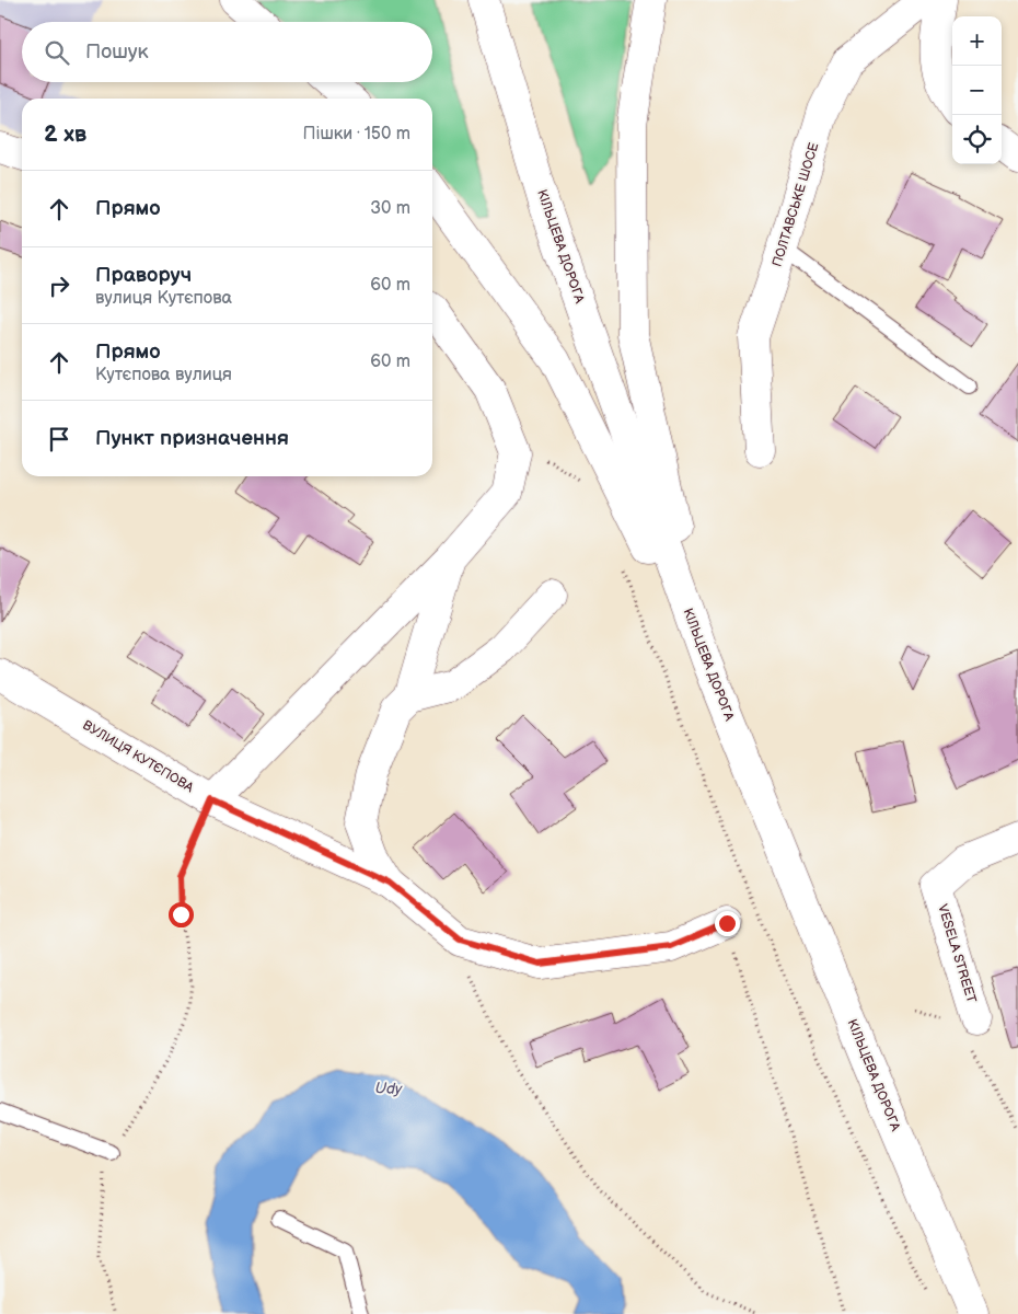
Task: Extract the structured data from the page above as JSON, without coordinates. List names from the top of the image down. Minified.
{"streets":{"main road":["ПОЛТАВСЬКЕ ШОСЕ","КІЛЬЦЕВА ДОРОГА","ВУЛИЦЯ КУТЄПОВА","VESELA STREET"]},"water":["Udy"],"page":{"map_buttons":["+","−"],"search":"Пошук","heading":["2 хв","Пішки · 150 m"],"list":[["Прямо","30 m"],["Праворуч","вулиця Кутєпова","60 m"],["Прямо","Кутєпова вулиця","60 m"],"Пункт призначення"]}}
